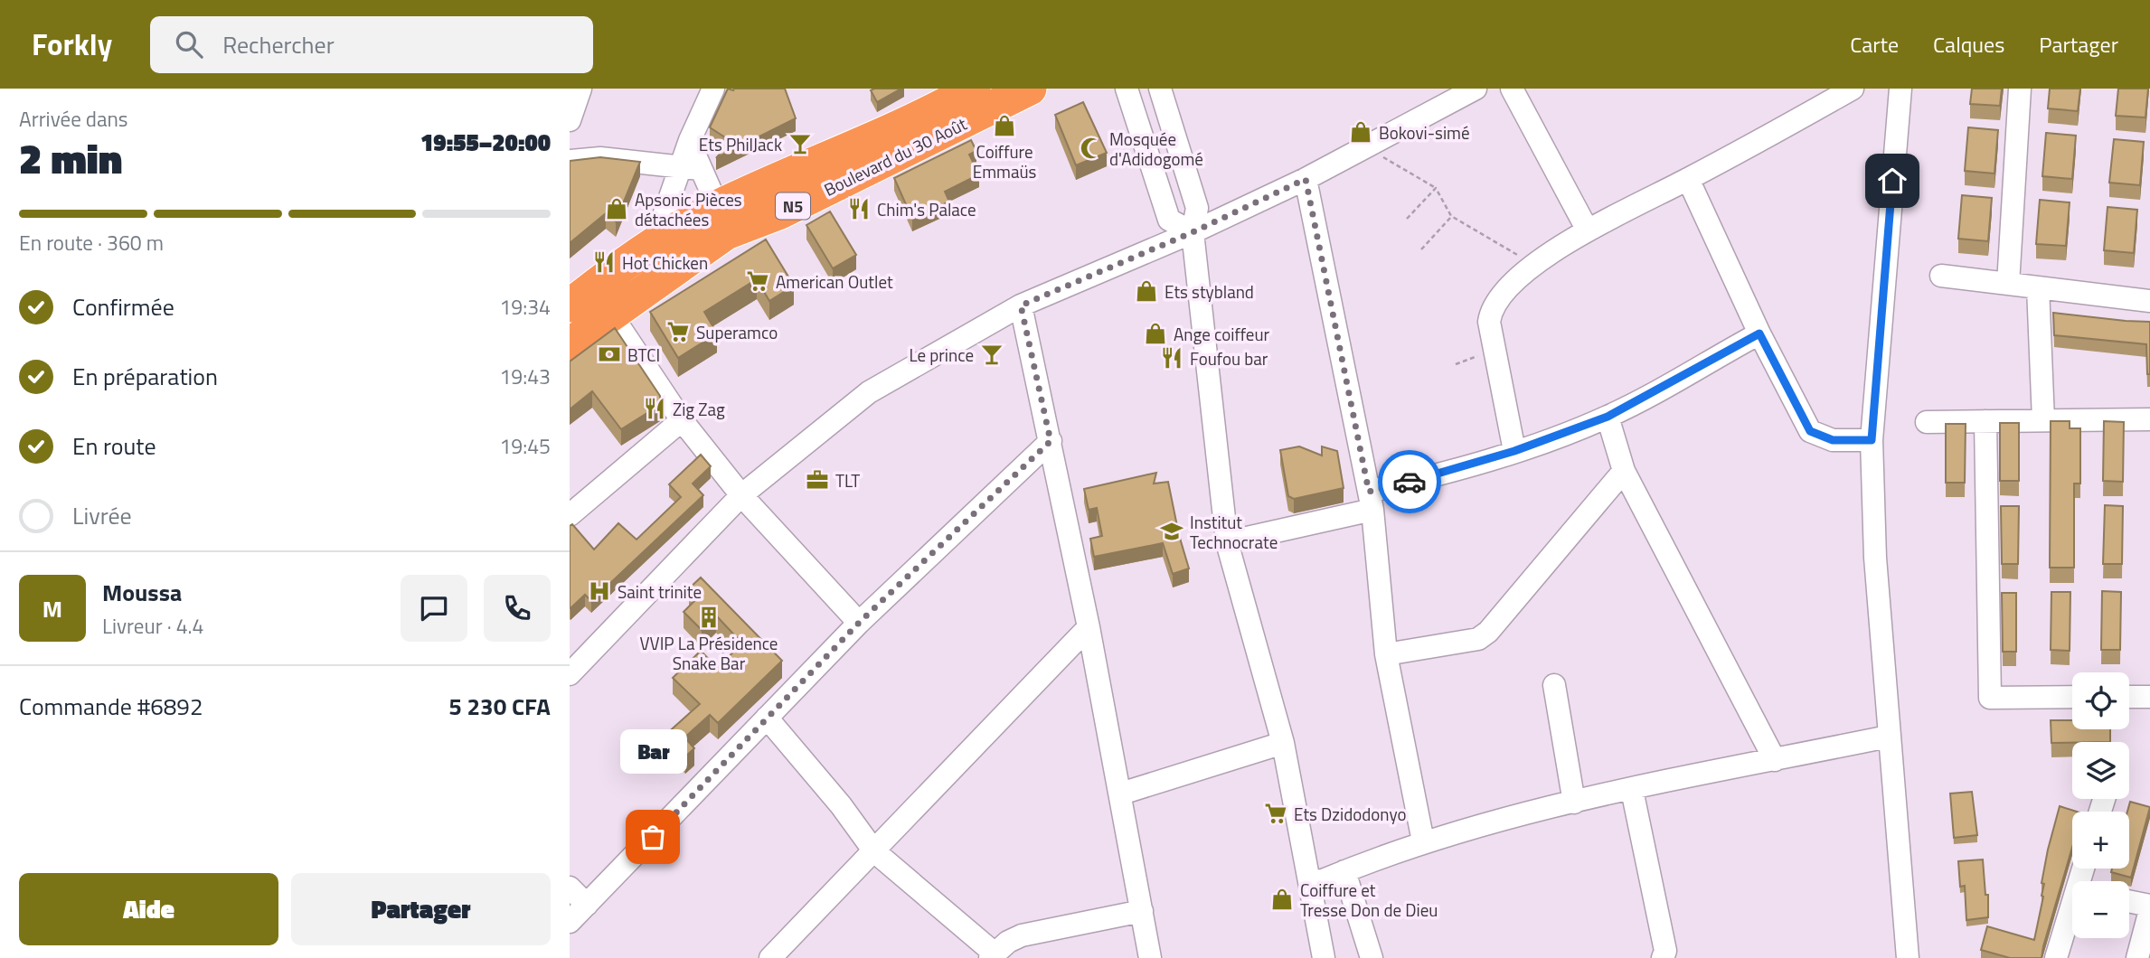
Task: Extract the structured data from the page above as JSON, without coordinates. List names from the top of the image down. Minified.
{"streets":{"highway":["Boulevard du 30 Août","N5"]},"places":{"shop":["Coiffure Emmaüs","Bokovi-simé","Apsonic Pièces détachées","Ets stybland","Ange coiffeur","Coiffure et Tresse Don de Dieu"],"bar":["Ets PhilJack","Le prince"],"mosque":["Mosquée d'Adidogomé"],"restaurant":["Chim's Palace","Hot Chicken","Foufou bar","Zig Zag"],"supermarket":["American Outlet","Superamco","Ets Dzidodonyo"],"bank":["BTCI"],"office":["TLT"],"school or university":["Institut Technocrate"],"hospital":["Saint trinite"],"building":["VVIP La Présidence Snake Bar"],"other":["Bar"]},"page":{"header":"Forkly","search":"Rechercher","nav":["Carte","Calques","Partager"],"heading":["2 min","Arrivée dans","19:55–20:00"],"panel":["Moussa","Livreur · 4.4","Commande #6892","5 230 CFA"],"bar":"En route · 360 m","list":[["Confirmée","19:34"],["En préparation","19:43"],["En route","19:45"],"Livrée"],"round":"M","map_buttons":["+","−"],"bubble":"Bar","buttons":["Aide","Partager"]}}
